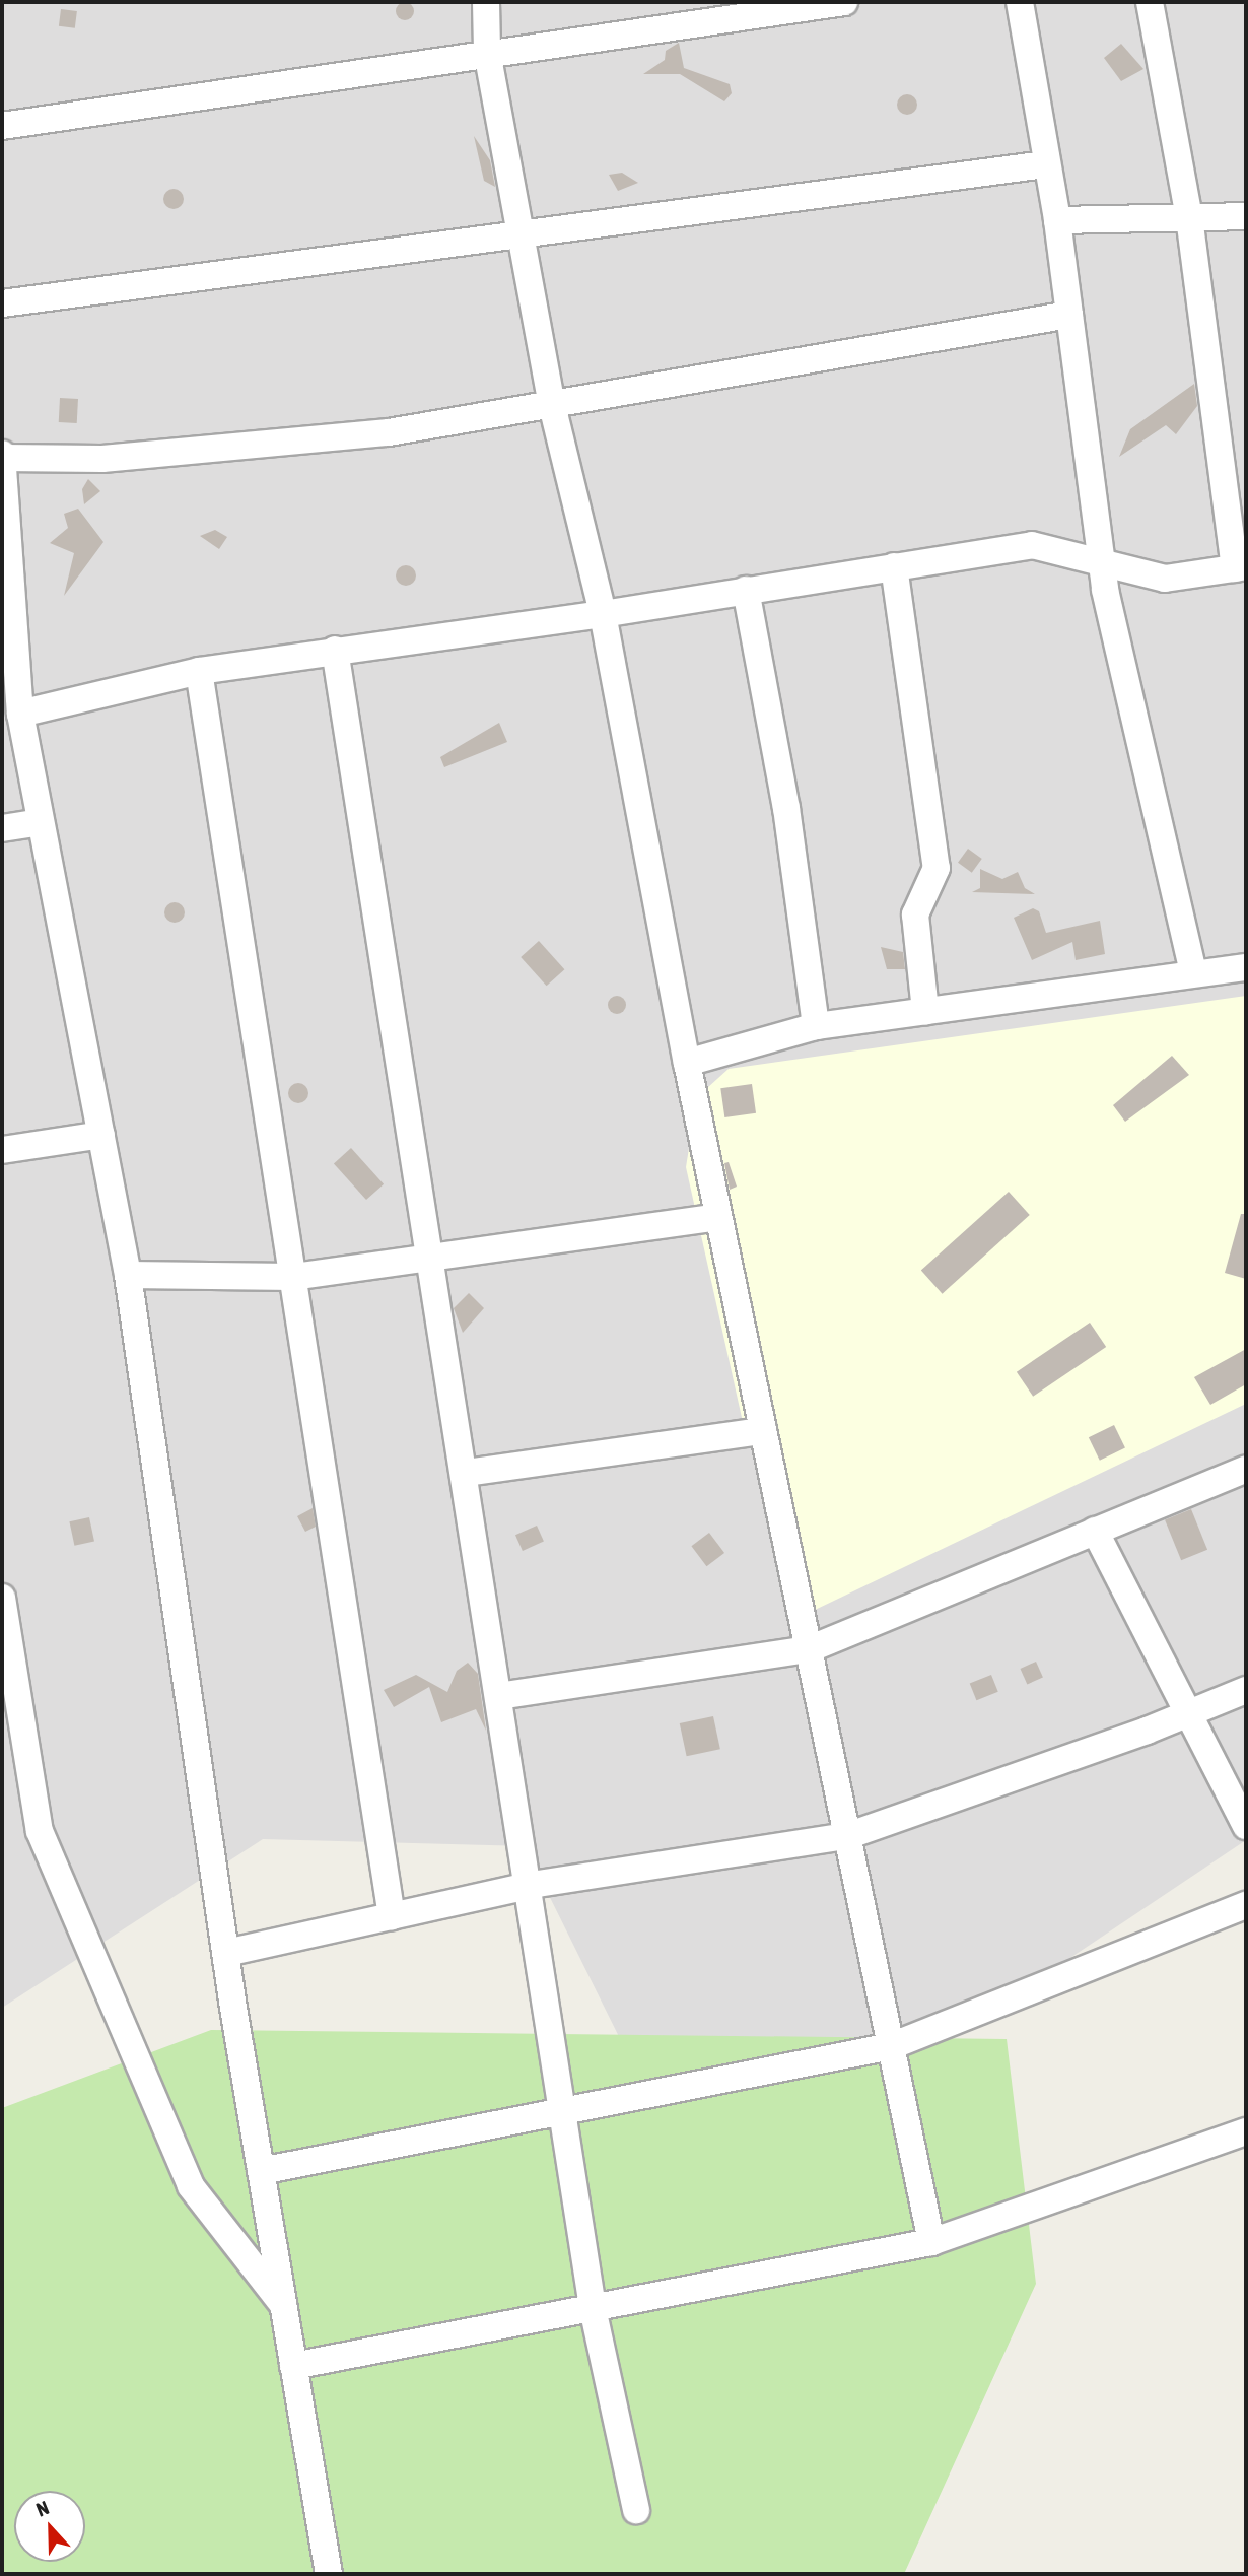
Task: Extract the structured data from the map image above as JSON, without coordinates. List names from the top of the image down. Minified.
{"north":"top"}
